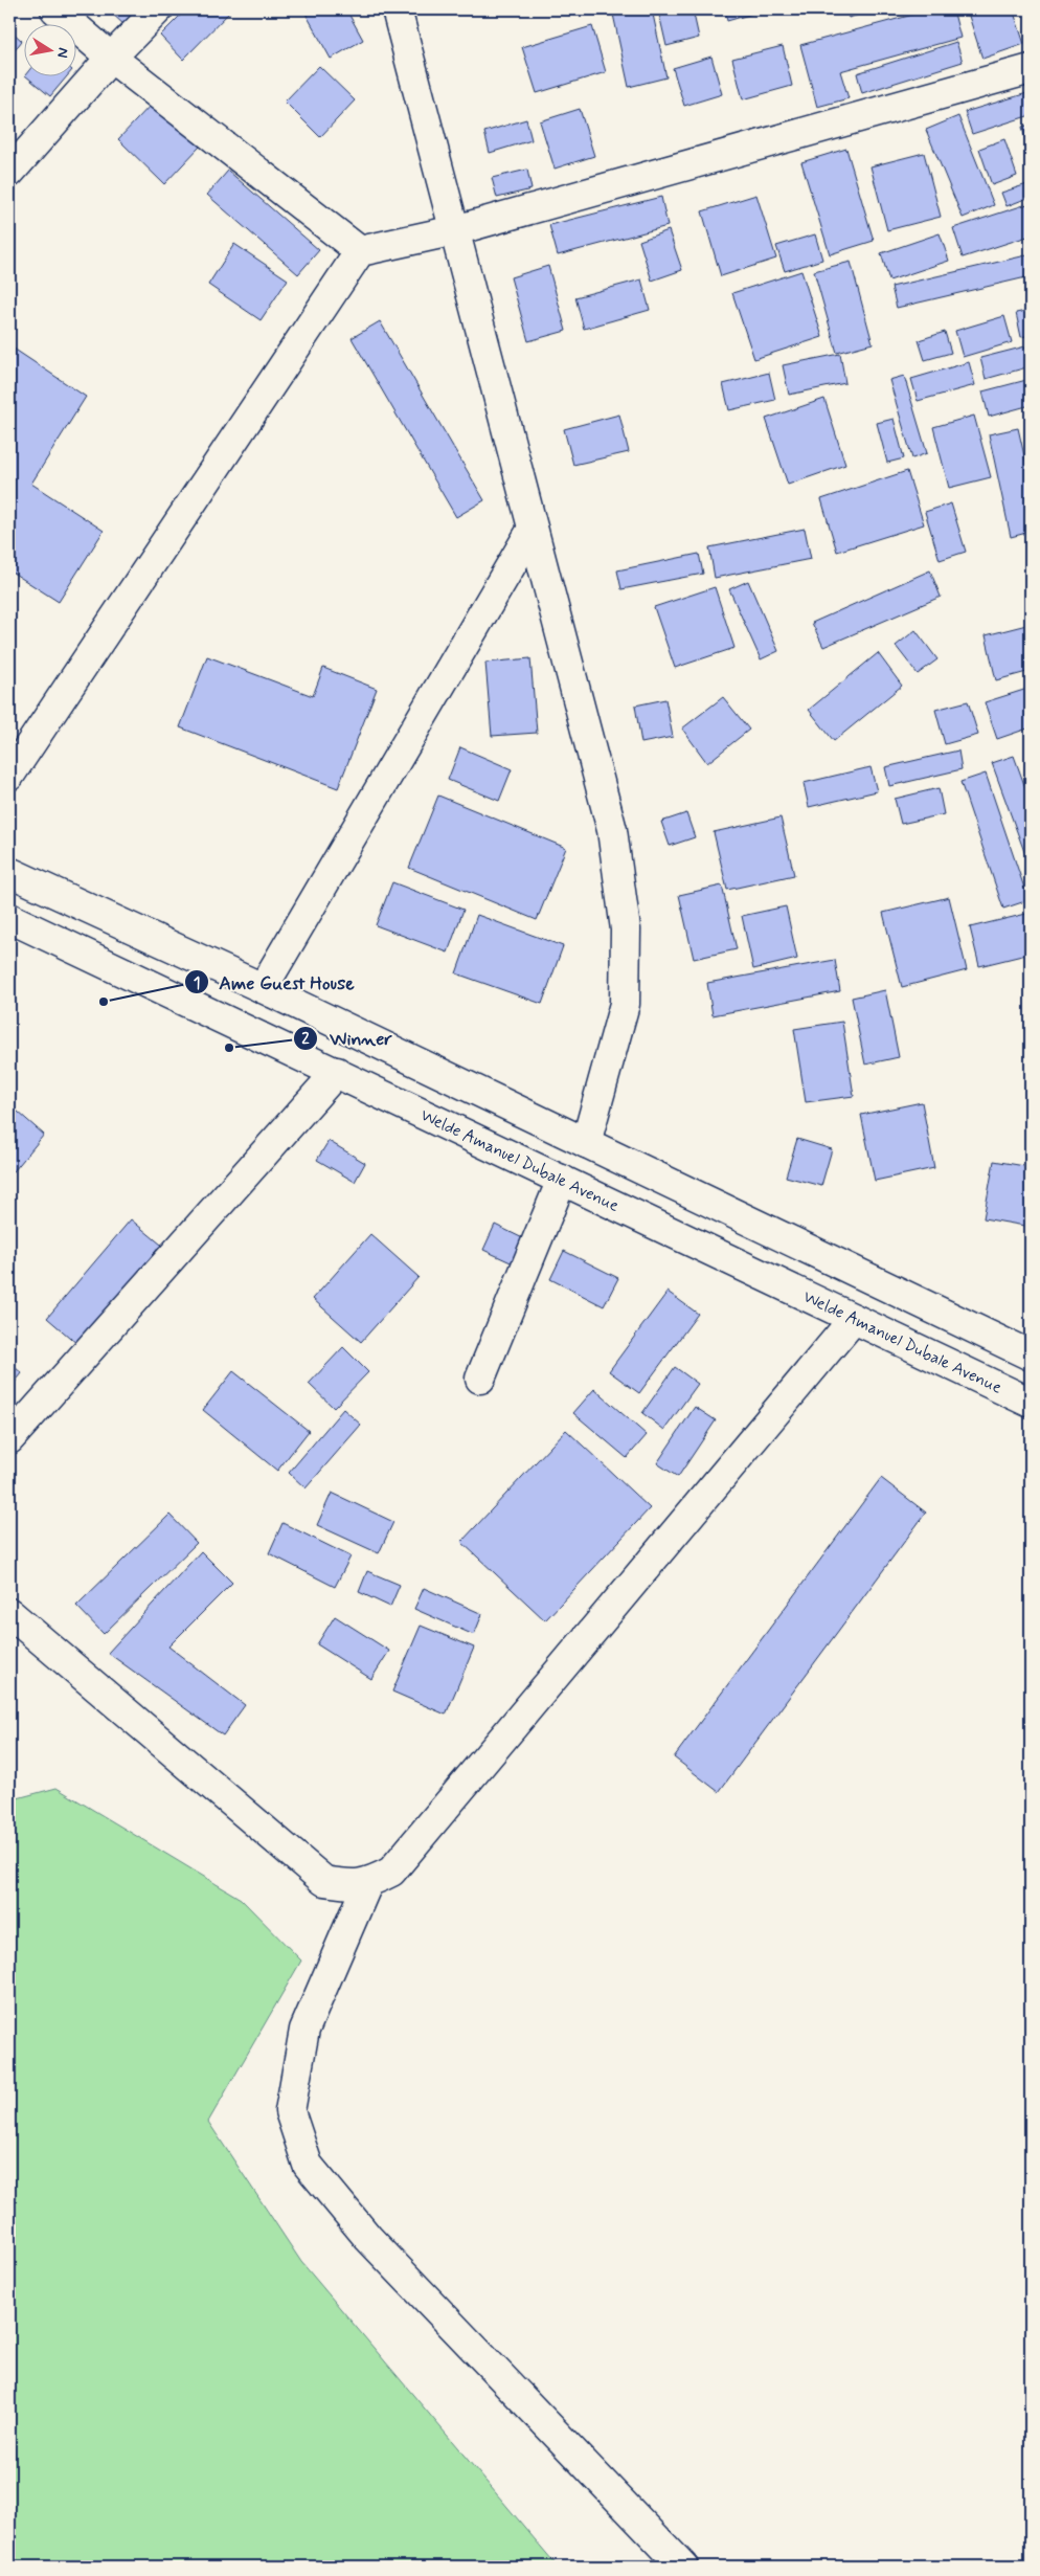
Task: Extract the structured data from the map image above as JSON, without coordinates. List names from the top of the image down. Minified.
{"streets":{"street":["Welde Amanuel Dubale Avenue"]},"places":["Ame Guest House","Winner"],"north":"right"}
